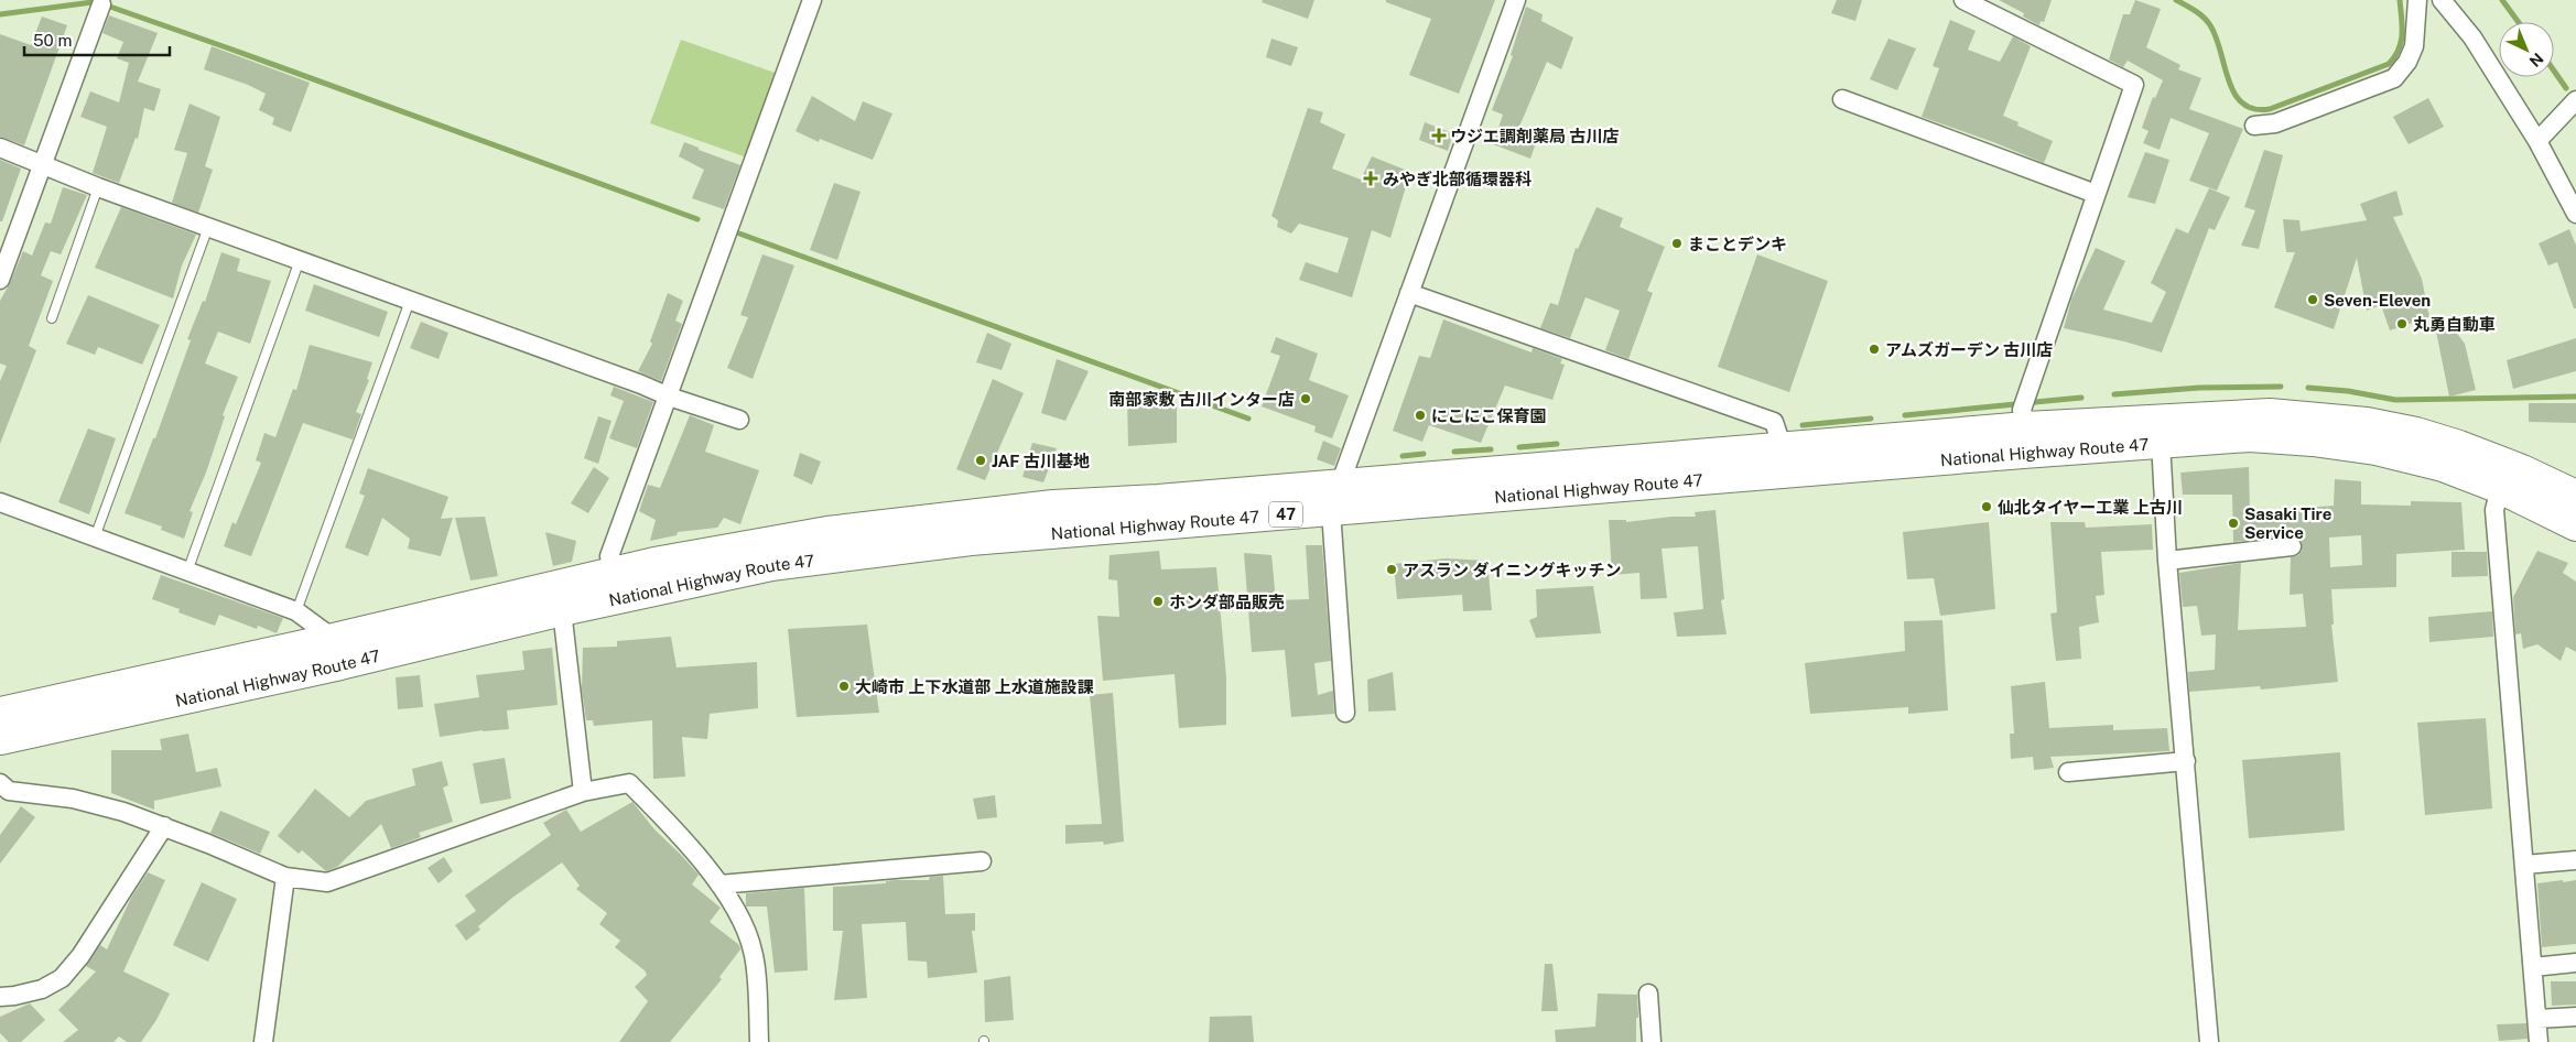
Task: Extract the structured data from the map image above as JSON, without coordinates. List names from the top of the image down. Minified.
{"streets":{"highway":["National Highway Route 47","47"]},"places":{"health":["ウジエ調剤薬局 古川店","みやぎ北部循環器科"],"other":["まことデンキ","Seven-Eleven","丸勇自動車","アムズガーデン 古川店","南部家敷 古川インター店","にこにこ保育園","JAF 古川基地","仙北タイヤー工業 上古川","Sasaki Tire Service","アスラン ダイニングキッチン","ホンダ部品販売","大崎市 上下水道部 上水道施設課"]},"scale_bar":"50 m","north":"bottom right"}
